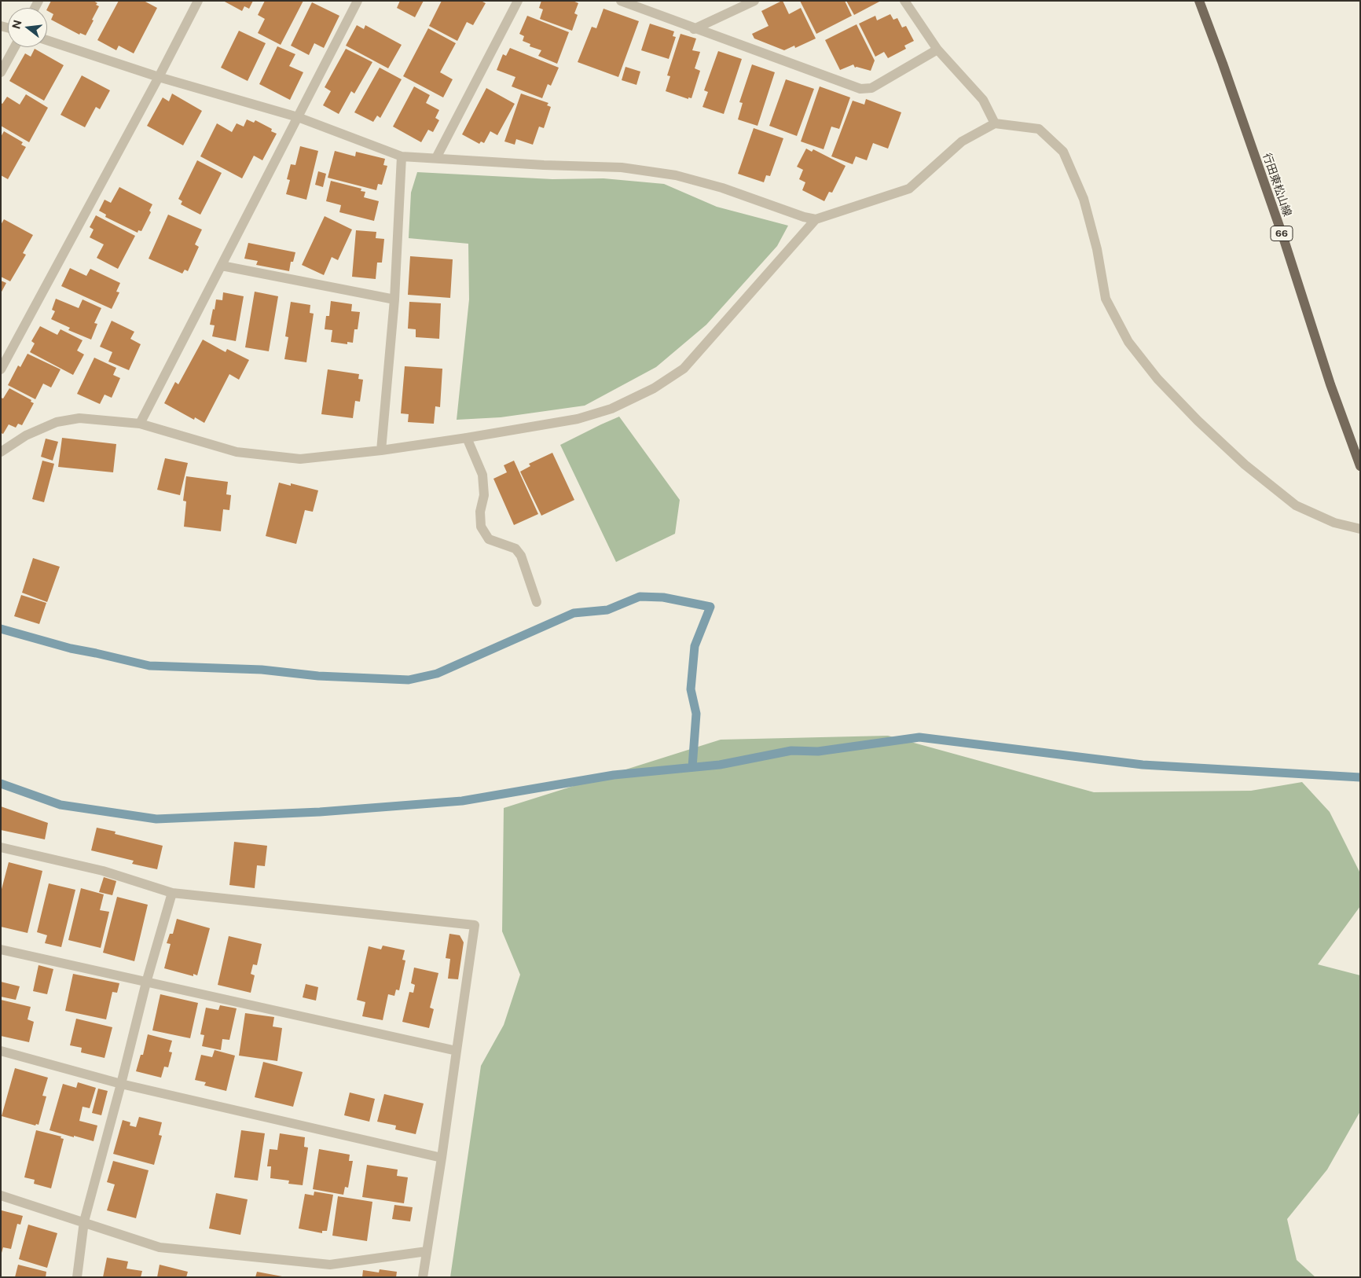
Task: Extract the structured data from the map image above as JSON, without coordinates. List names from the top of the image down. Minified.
{"streets":{"main road":["行田東松山線","66"]},"north":"left"}
